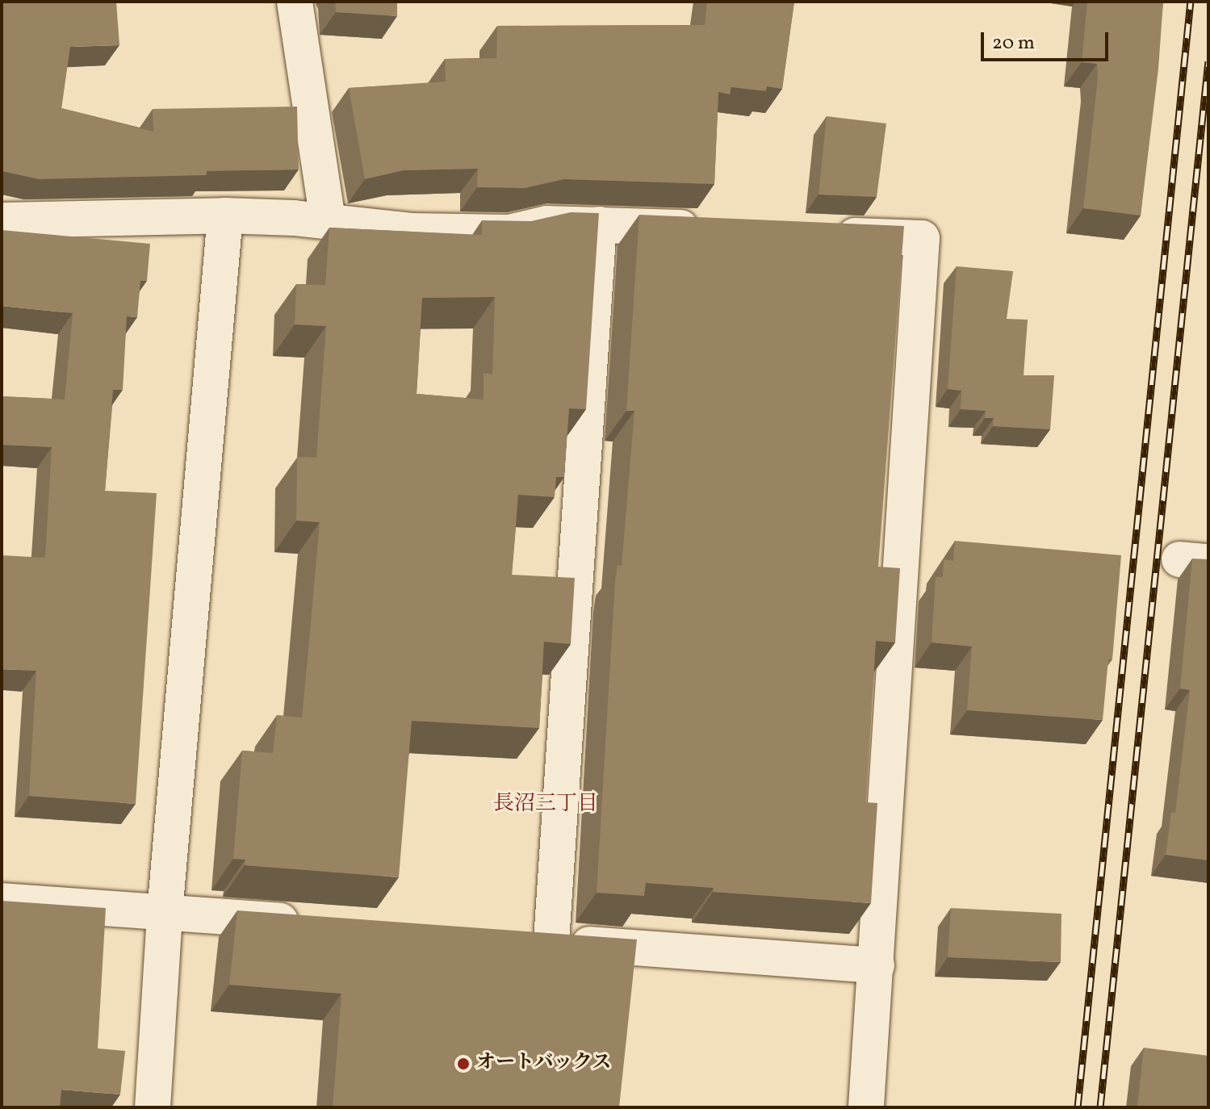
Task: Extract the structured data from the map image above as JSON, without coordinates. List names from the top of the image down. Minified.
{"districts":["長沼三丁目"],"places":["オートバックス"],"scale_bar":"20 m"}
